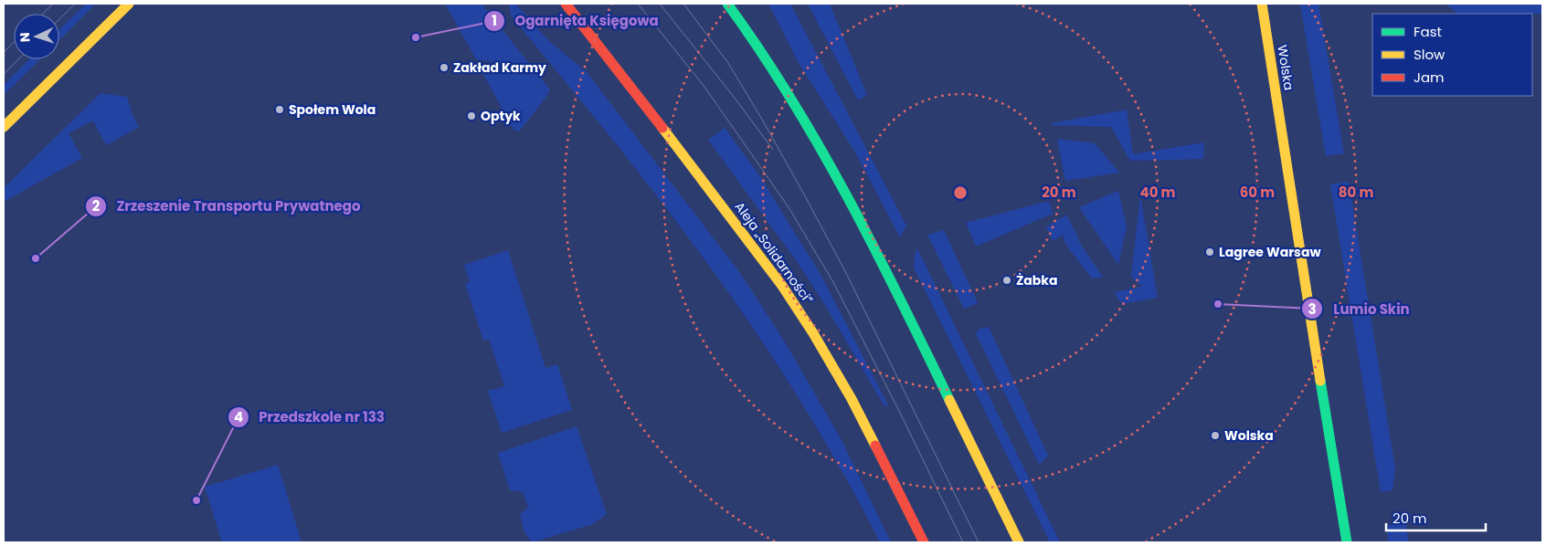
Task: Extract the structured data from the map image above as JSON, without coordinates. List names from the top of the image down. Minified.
{"streets":{"main road":["Wolska","Aleja „Solidarności”"]},"places":["Ogarnięta Księgowa","Zakład Karmy","Społem Wola","Optyk","Lagree Warsaw","Zrzeszenie Transportu Prywatnego","Żabka","Lumio Skin","Wolska","Przedszkole nr 133"],"legend":["Fast","Slow","Jam"],"scale_bar":"20 m","north":"left","rings":["20 m","40 m","60 m","80 m"]}
